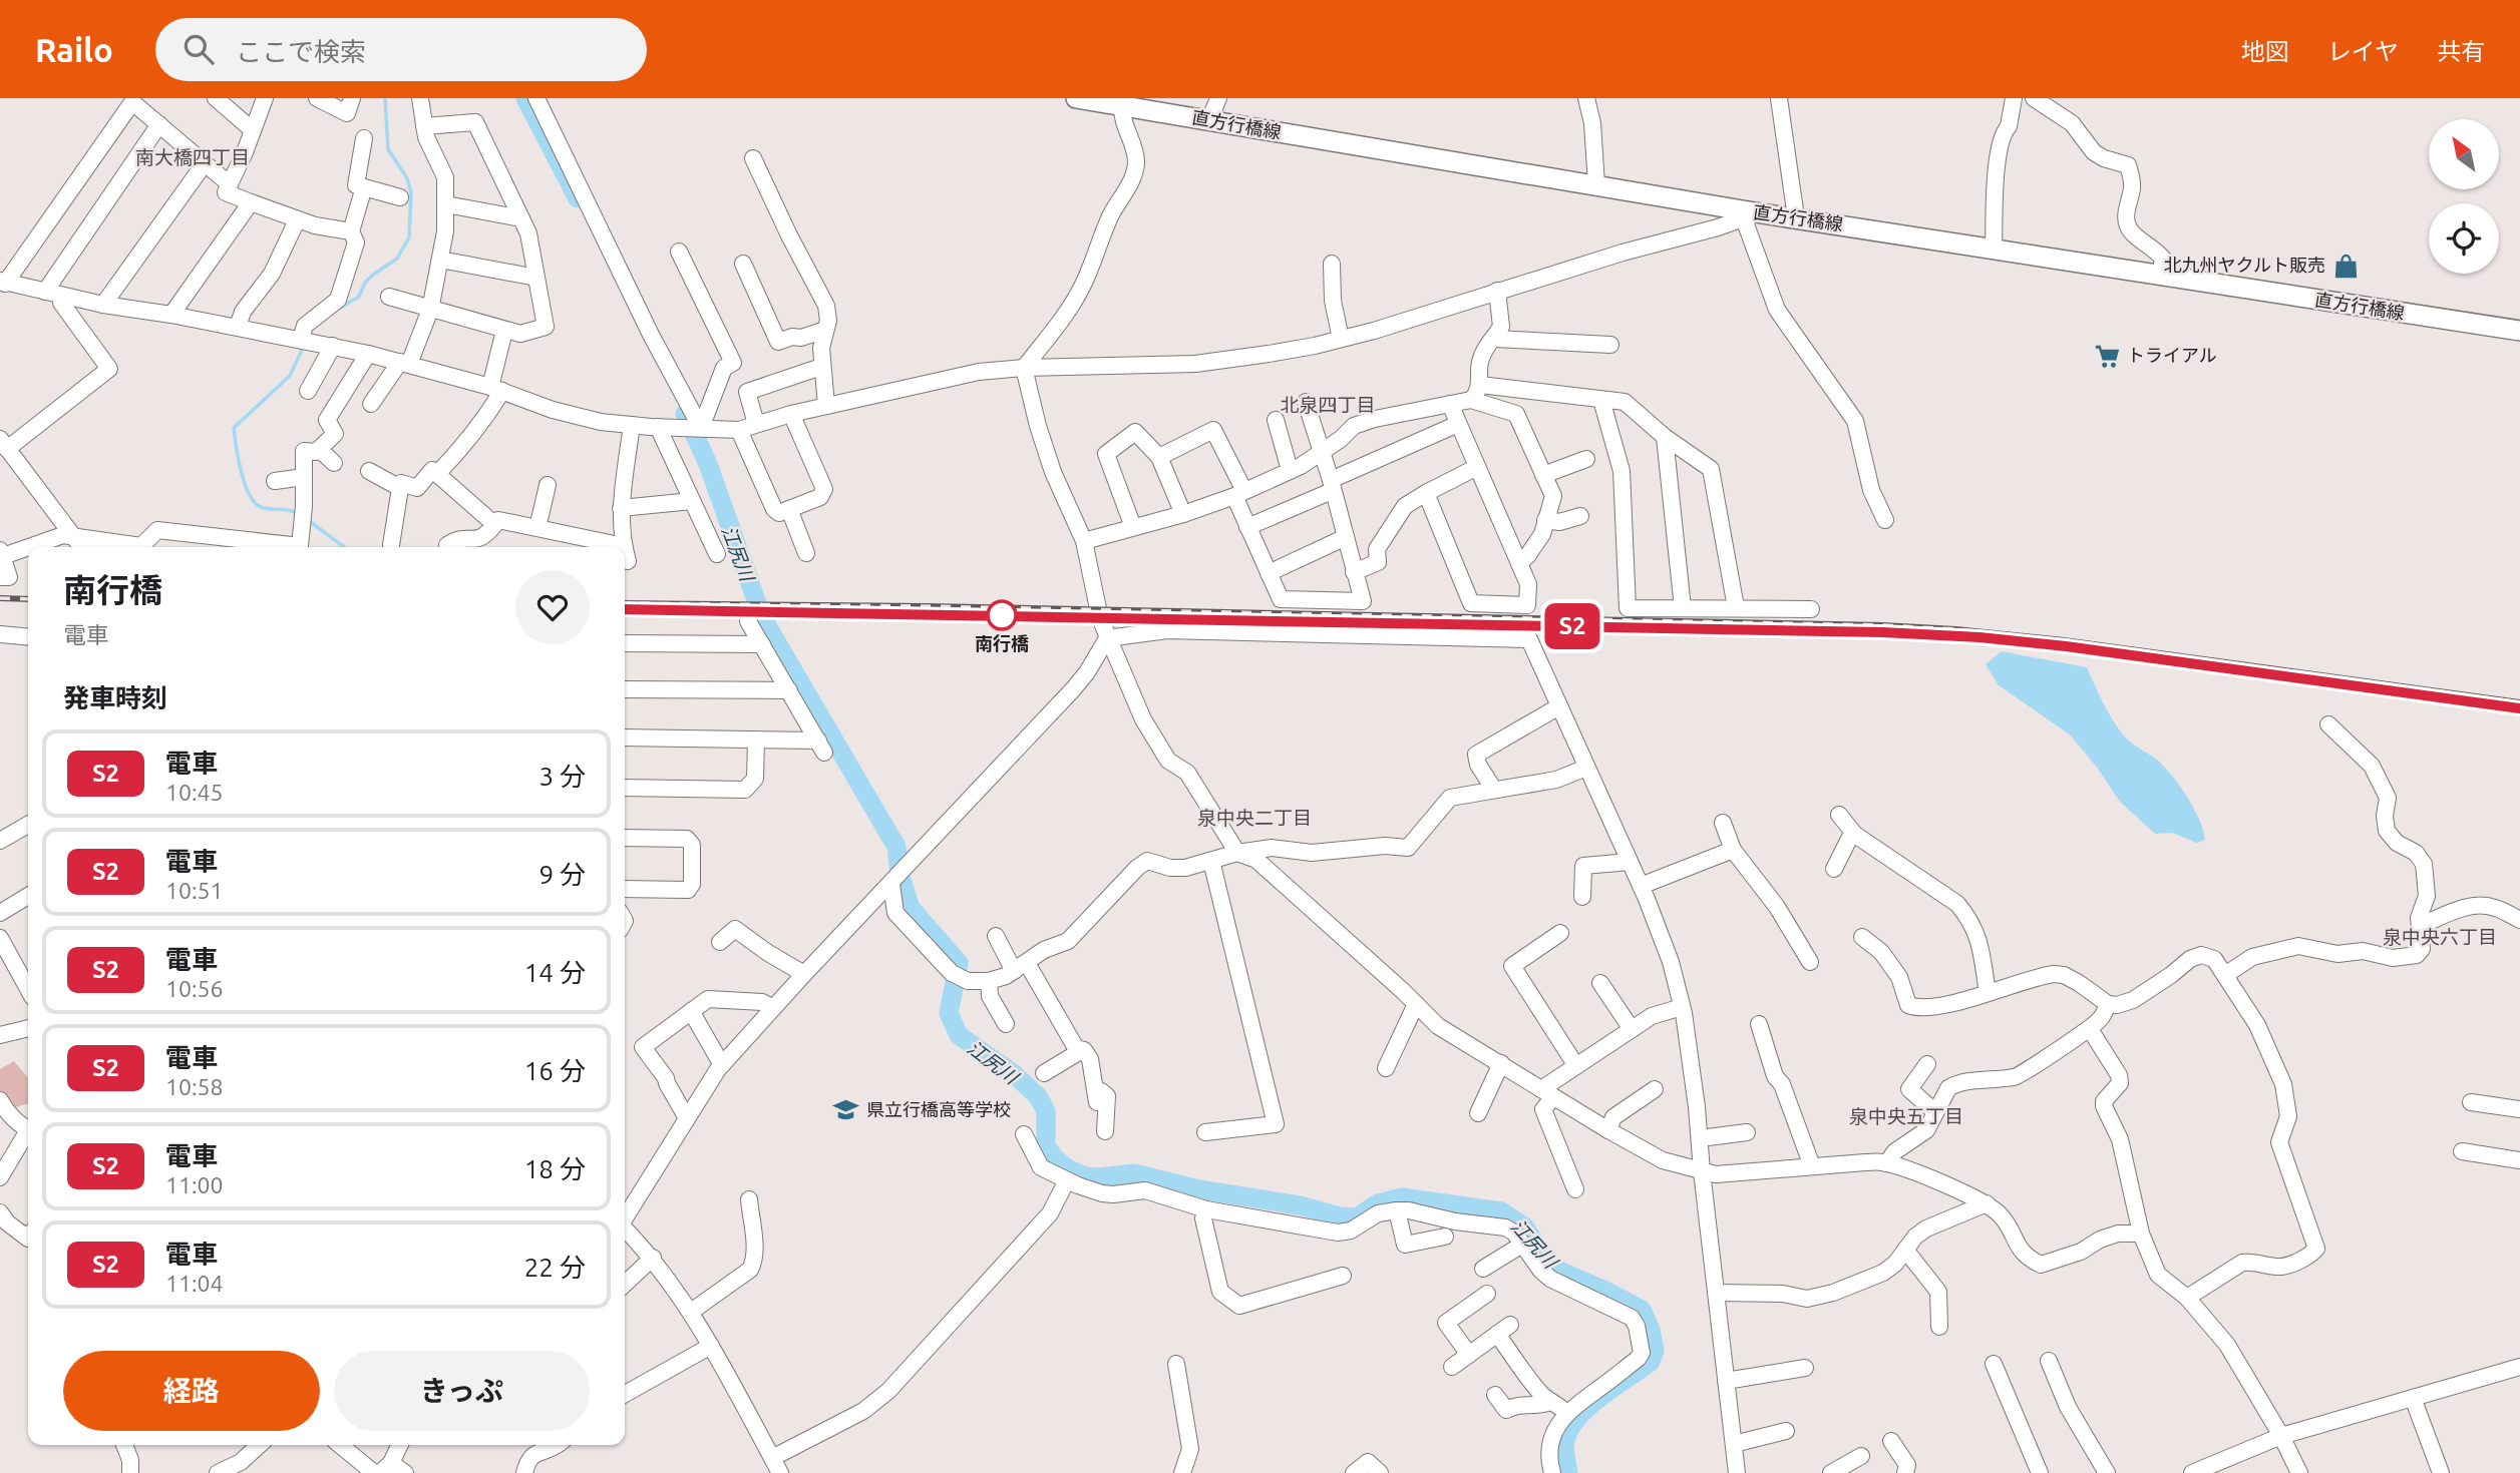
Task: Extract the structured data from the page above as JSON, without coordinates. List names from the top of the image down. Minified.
{"streets":{"main road":["直方行橋線"]},"districts":["南大橋四丁目","北泉四丁目","泉中央二丁目","泉中央六丁目","泉中央五丁目"],"water":["江尻川"],"places":{"shop":["北九州ヤクルト販売"],"supermarket":["トライアル"],"other":["南行橋"],"school or university":["県立行橋高等学校"]},"north":"top left","page":{"header":"Railo","search":"ここで検索","nav":["地図","レイヤ","共有"],"on_map":"S2","heading":[["南行橋","電車"],"発車時刻"],"list":[{"mark":"S2","name":"電車","note":"10:45","value":"3 分"},{"mark":"S2","name":"電車","note":"10:51","value":"9 分"},{"mark":"S2","name":"電車","note":"10:56","value":"14 分"},{"mark":"S2","name":"電車","note":"10:58","value":"16 分"},{"mark":"S2","name":"電車","note":"11:00","value":"18 分"},{"mark":"S2","name":"電車","note":"11:04","value":"22 分"}],"buttons":["経路","きっぷ"]}}
